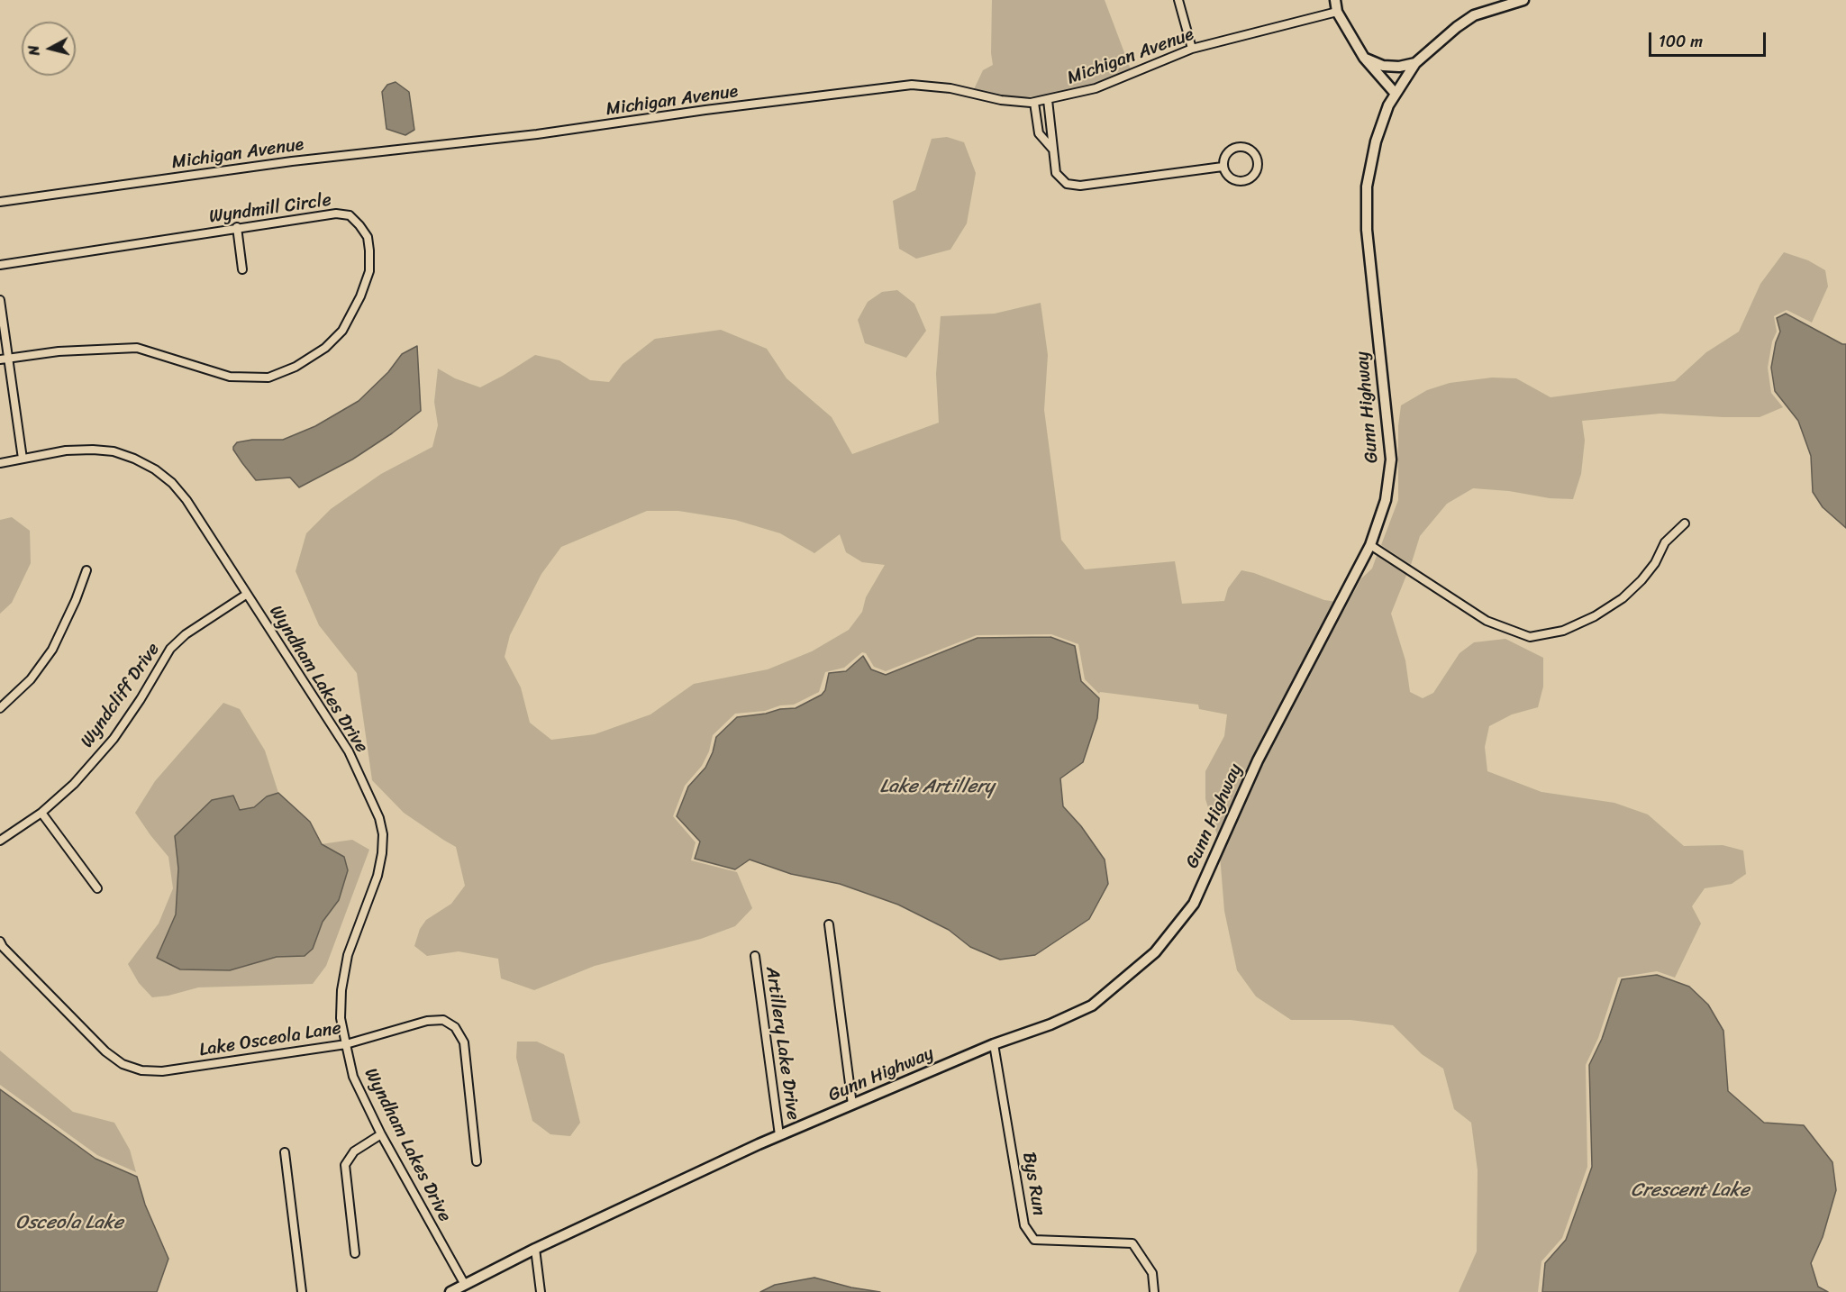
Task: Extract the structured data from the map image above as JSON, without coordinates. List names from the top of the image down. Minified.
{"streets":{"main road":["Gunn Highway"],"street":["Michigan Avenue","Wyndmill Circle","Wyndham Lakes Drive","Wyndcliff Drive","Lake Osceola Lane","Artillery Lake Drive","Bys Run"]},"crossings":[["Gunn Highway","Wyndham Lakes Drive"],["Gunn Highway","Artillery Lake Drive"],["Gunn Highway","Bys Run"],["Wyndham Lakes Drive","Wyndcliff Drive"],["Wyndham Lakes Drive","Lake Osceola Lane"]],"water":["Lake Artillery","Crescent Lake","Osceola Lake"],"scale_bar":"100 m","north":"left"}
